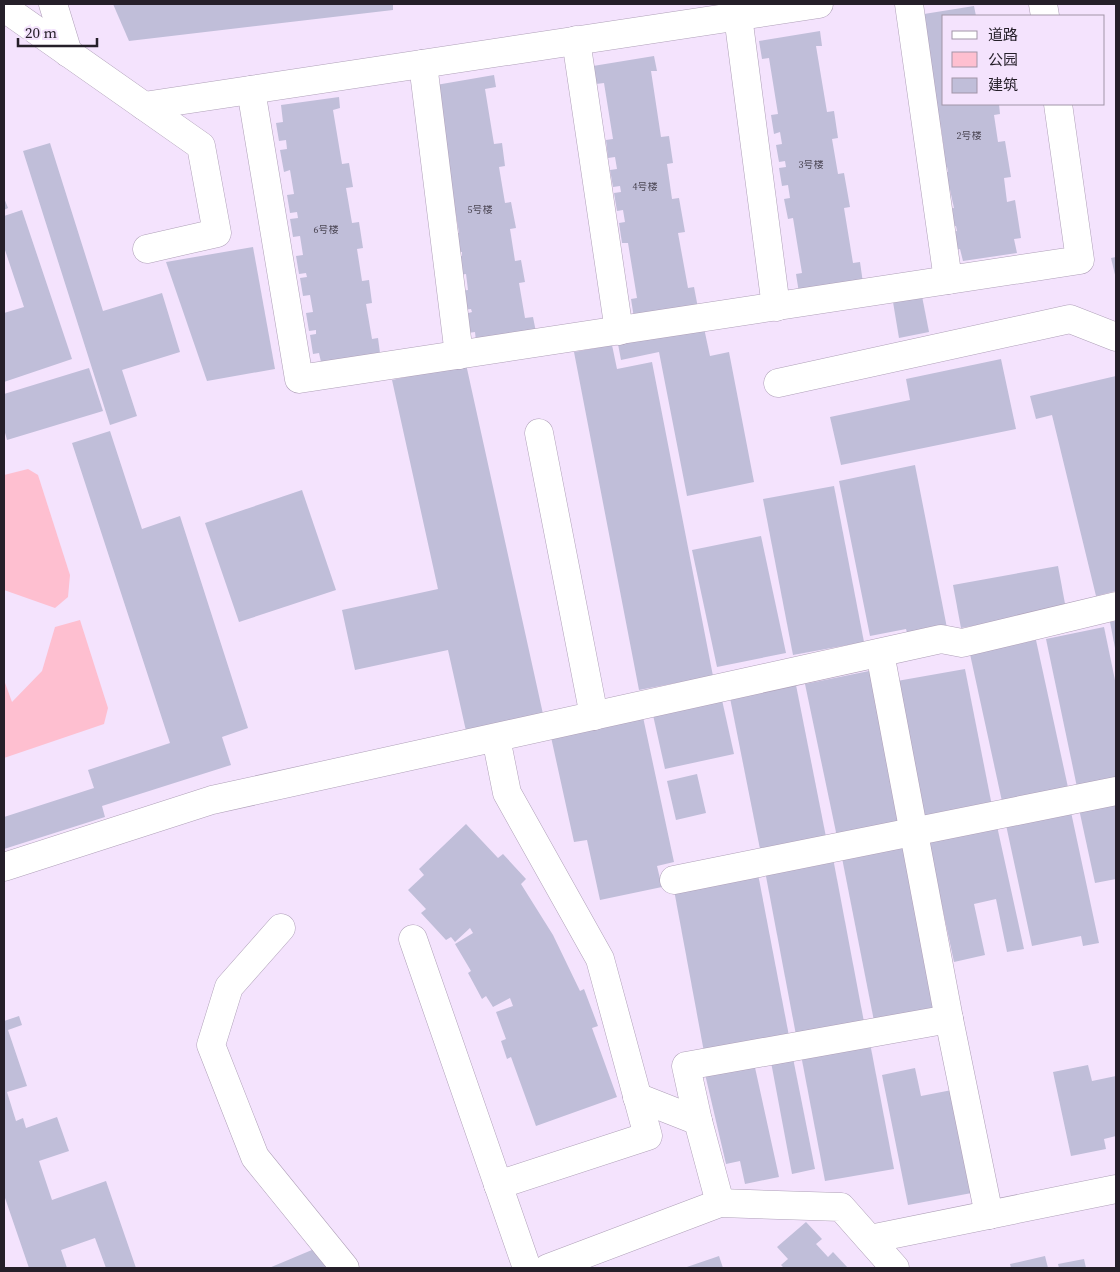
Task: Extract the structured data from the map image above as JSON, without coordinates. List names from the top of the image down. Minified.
{"house_numbers":["2号楼","3号楼","4号楼","5号楼","6号楼"],"legend":["道路","公园","建筑"],"scale_bar":"20 m"}
